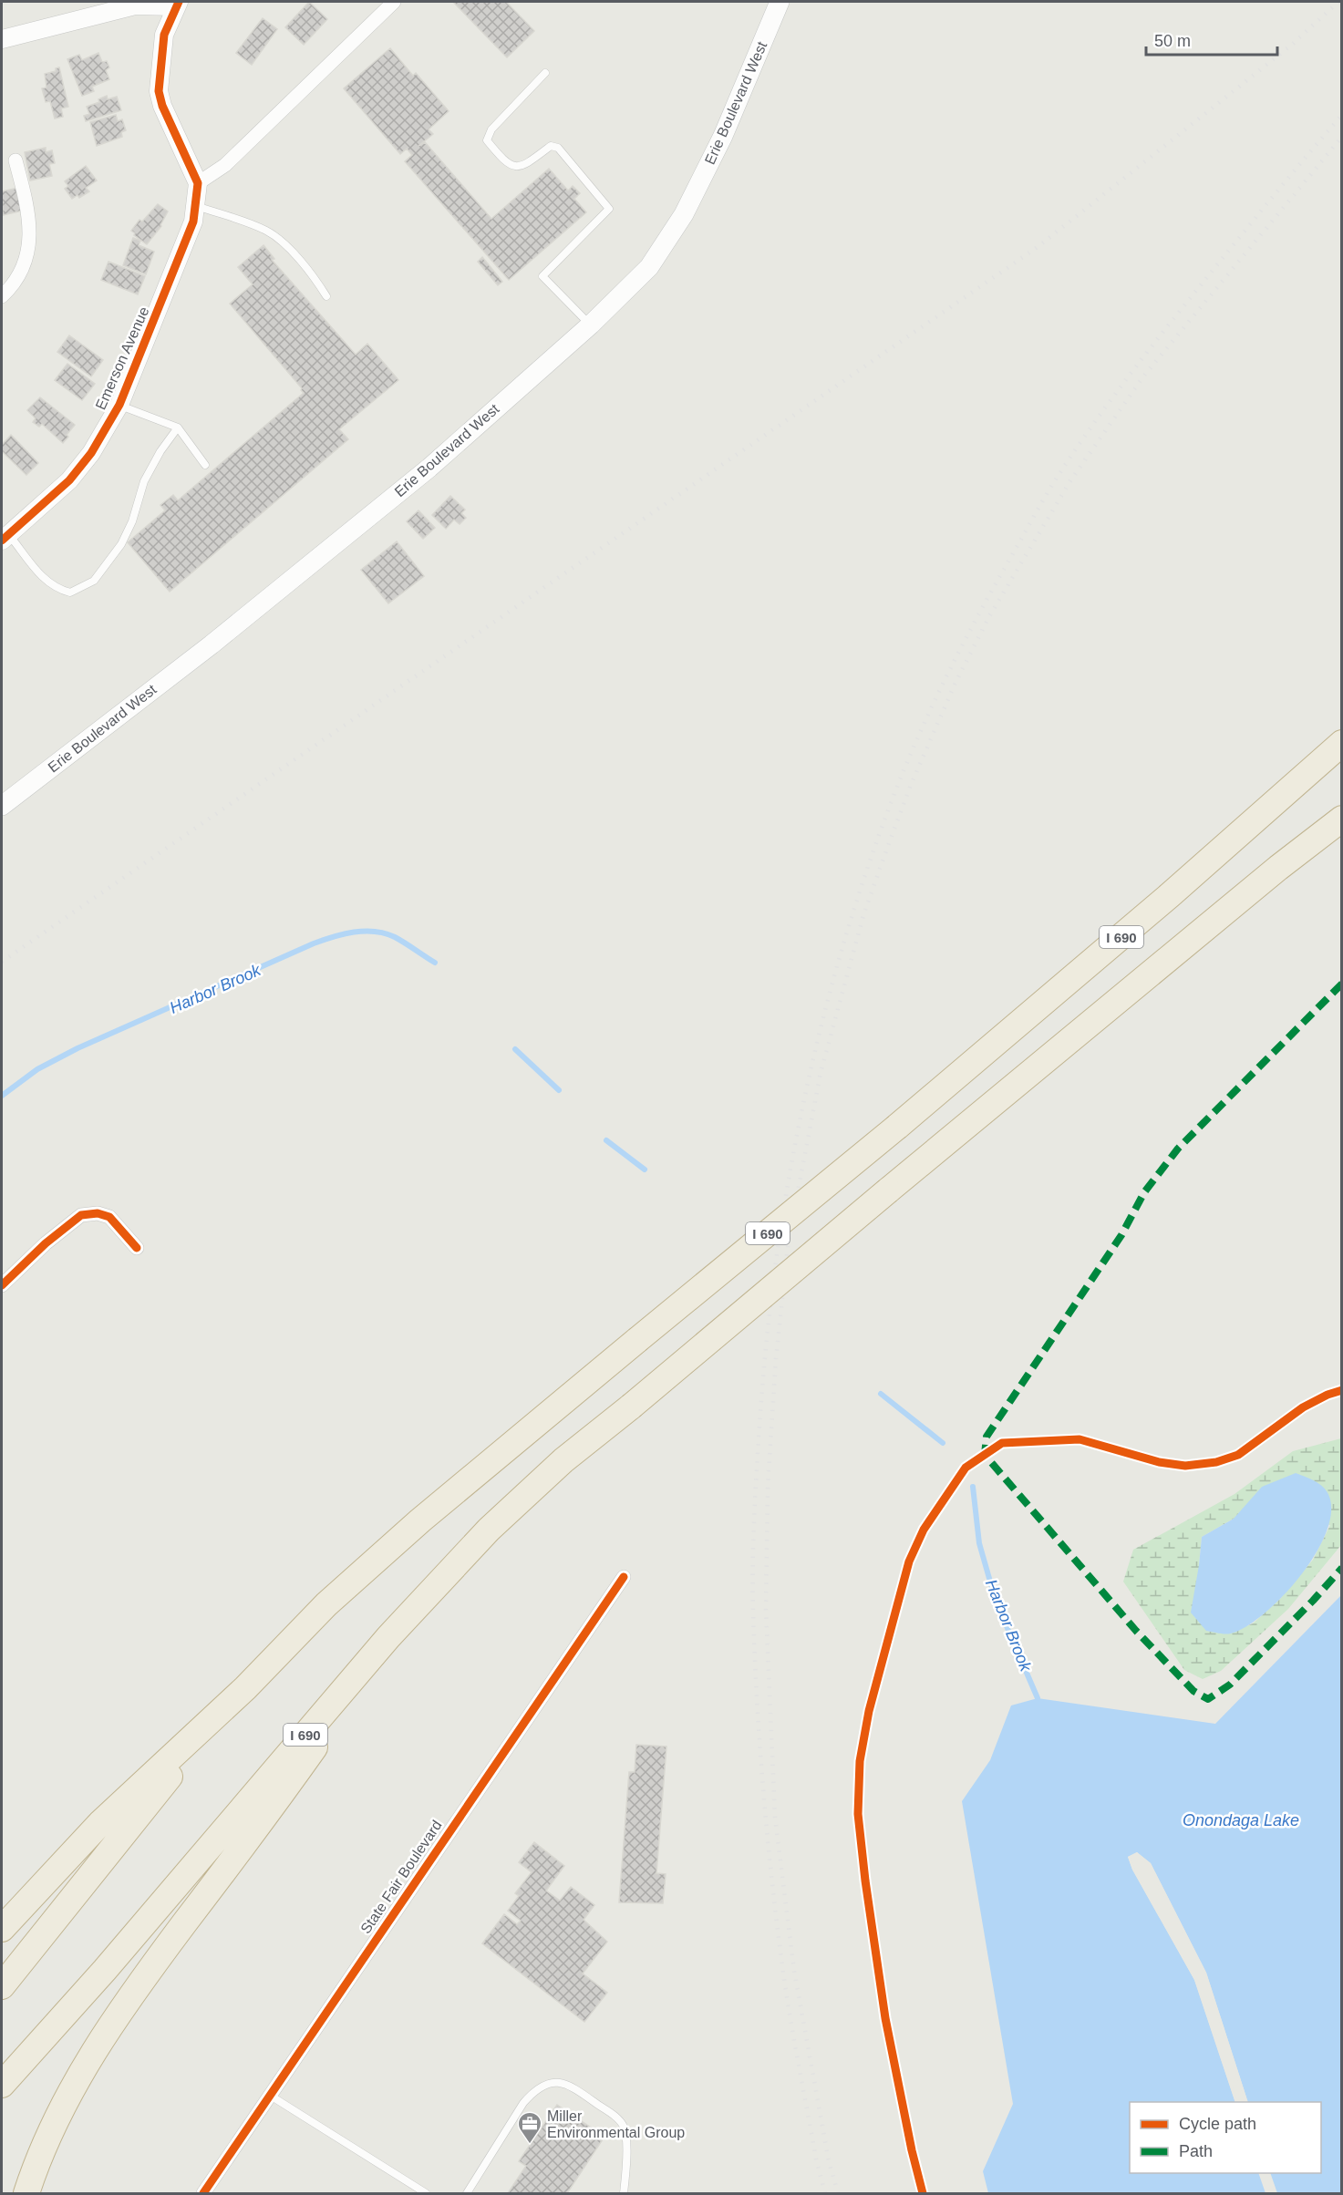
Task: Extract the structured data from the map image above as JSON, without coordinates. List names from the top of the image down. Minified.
{"streets":{"highway":["I 690"],"main road":["Erie Boulevard West"],"street":["Emerson Avenue","State Fair Boulevard"]},"water":["Harbor Brook","Onondaga Lake"],"places":{"office":["Miller Environmental Group"]},"legend":["Cycle path","Path"],"scale_bar":"50 m"}
